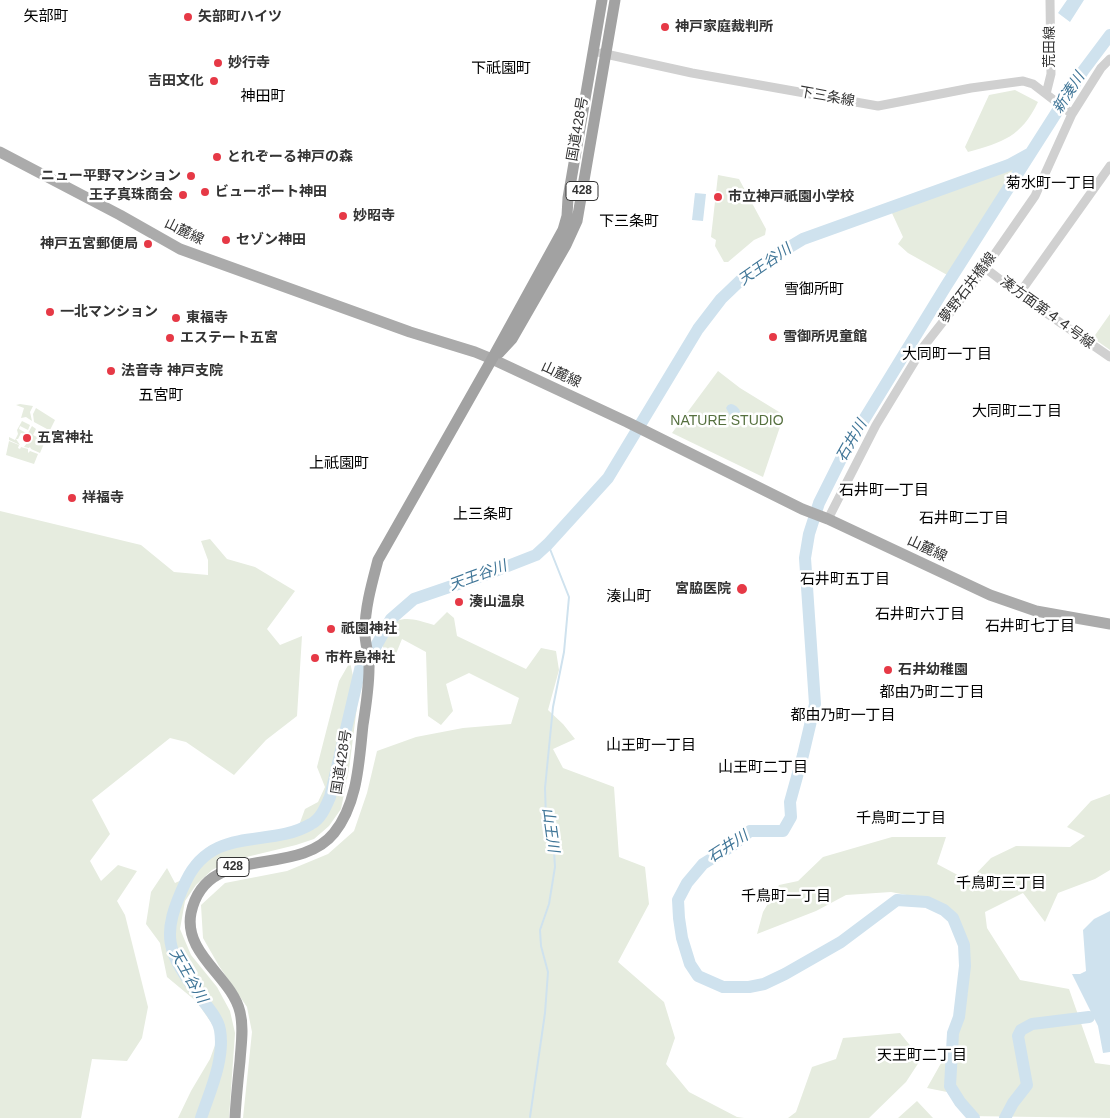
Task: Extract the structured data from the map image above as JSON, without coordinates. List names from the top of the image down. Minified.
{"streets":{"highway":["国道428号","428"],"main road":["山麓線"],"street":["荒田線","下三条線","夢野石井橋線","湊方面第４４号線"]},"crossings":[["荒田線","下三条線"],["下三条線","国道428号"],["下三条線","夢野石井橋線"],["国道428号","山麓線"],["山麓線","夢野石井橋線"],["夢野石井橋線","湊方面第４４号線"]],"districts":["矢部町","下祇園町","神田町","菊水町一丁目","下三条町","雪御所町","大同町一丁目","五宮町","大同町二丁目","上祇園町","石井町一丁目","上三条町","石井町二丁目","石井町五丁目","湊山町","石井町六丁目","石井町七丁目","都由乃町二丁目","都由乃町一丁目","山王町一丁目","山王町二丁目","千鳥町二丁目","千鳥町三丁目","千鳥町一丁目","天王町二丁目"],"water":["新湊川","天王谷川","石井川","山王川"],"parks":["NATURE STUDIO"],"places":["矢部町ハイツ","神戸家庭裁判所","妙行寺","吉田文化","とれぞーる神戸の森","ニュー平野マンション","ビューポート神田","王子真珠商会","市立神戸祇園小学校","妙昭寺","セゾン神田","神戸五宮郵便局","一北マンション","東福寺","雪御所児童館","エステート五宮","法音寺 神戸支院","五宮神社","祥福寺","宮脇医院","湊山温泉","祇園神社","市杵島神社","石井幼稚園"]}
